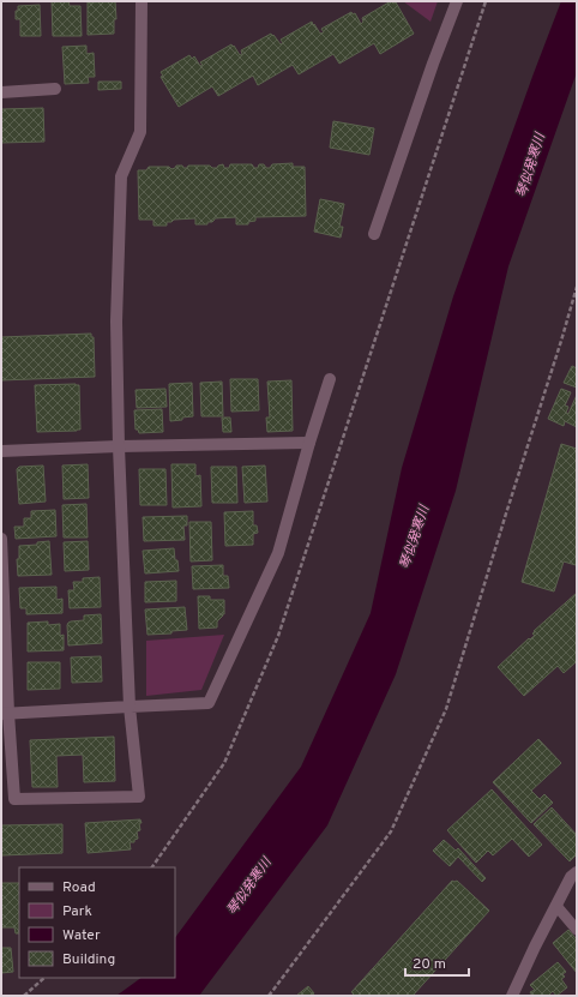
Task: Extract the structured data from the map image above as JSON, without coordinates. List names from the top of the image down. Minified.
{"water":["琴似発寒川"],"legend":["Road","Park","Water","Building"],"scale_bar":"20 m"}
